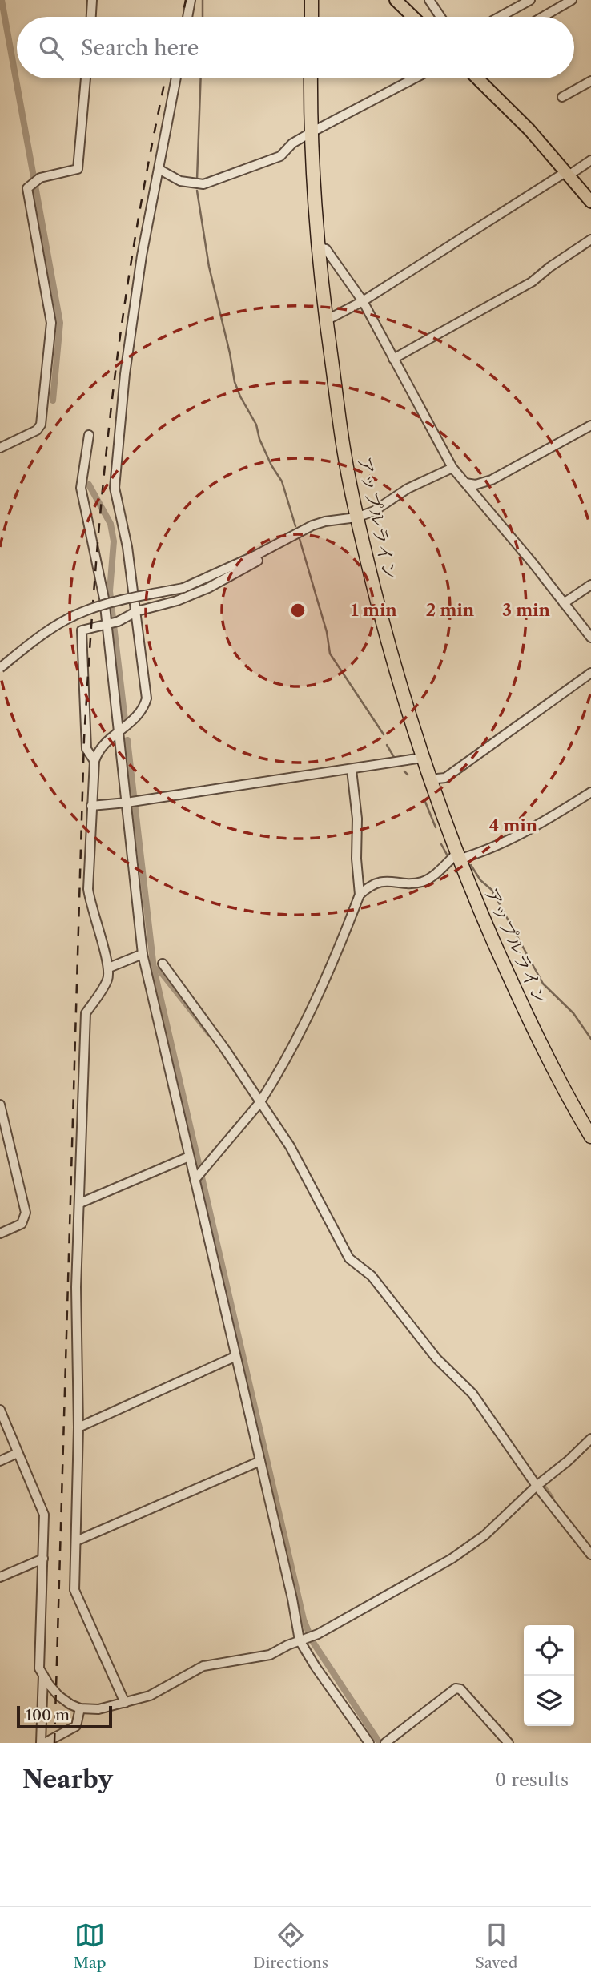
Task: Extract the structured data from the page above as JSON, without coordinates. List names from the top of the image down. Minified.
{"streets":{"highway":["アップルライン"]},"scale_bar":"100 m","page":{"search":"Search here","scale":"100 m","heading":["Nearby","0 results"],"nav":["Map","Directions","Saved"]},"rings":["1 min","2 min","3 min","4 min"]}
